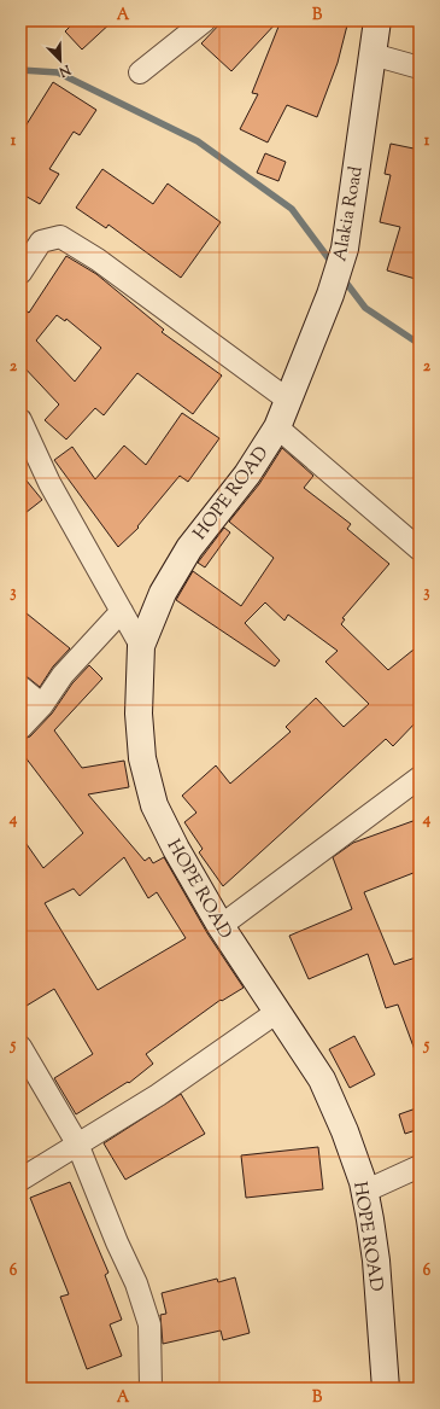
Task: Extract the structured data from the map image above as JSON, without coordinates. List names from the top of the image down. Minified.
{"streets":{"street":["Alakia Road","HOPE ROAD"]},"crossings":[["Alakia Road","HOPE ROAD"]],"north":"bottom right","grid":{"columns":["A","B"],"rows":["1","2","3","4","5","6"]}}
